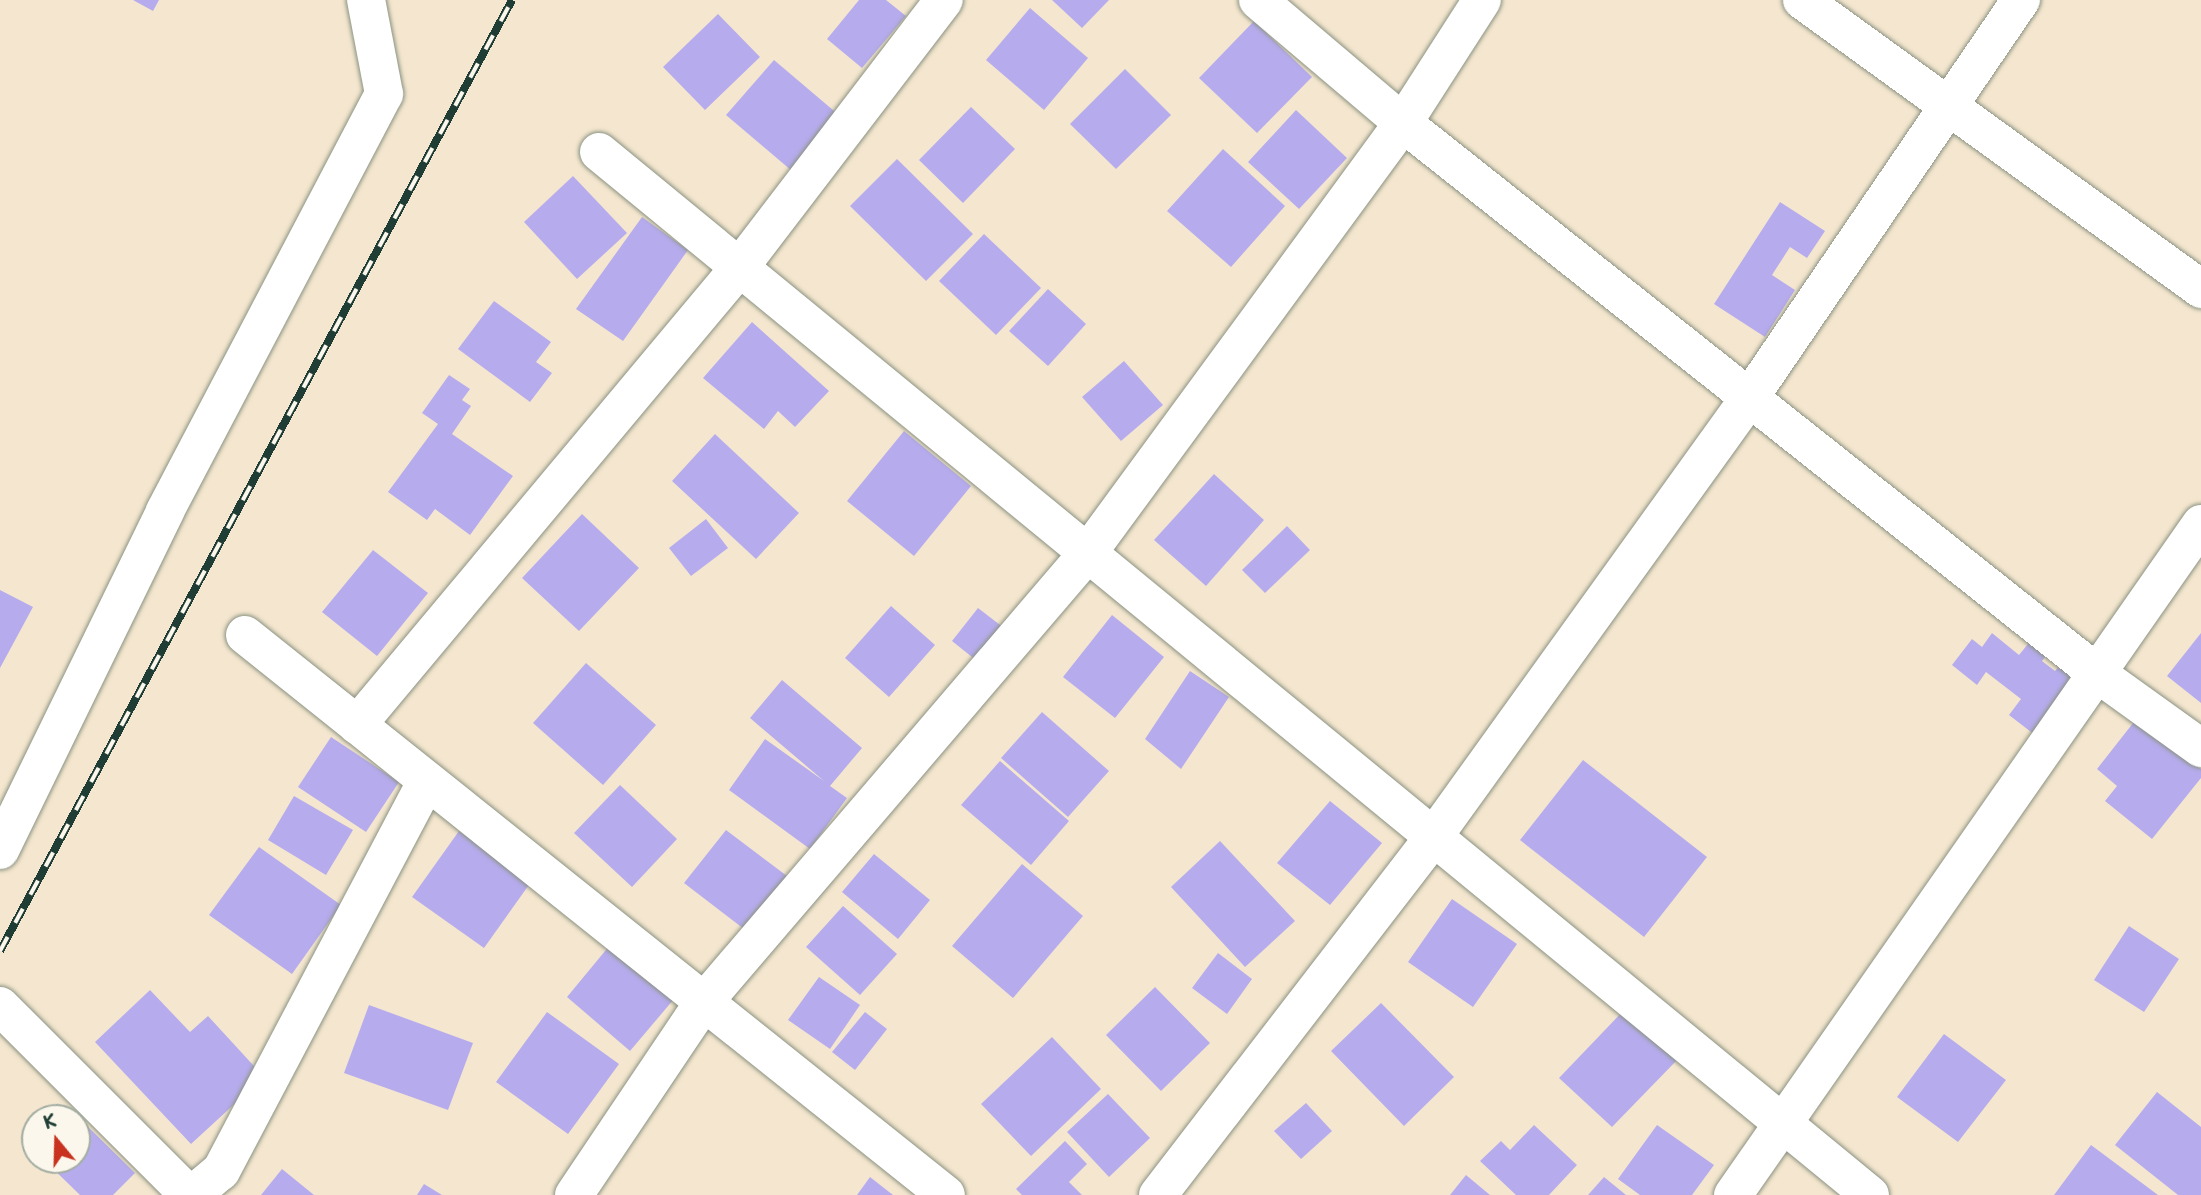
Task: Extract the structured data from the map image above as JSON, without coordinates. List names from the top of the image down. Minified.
{"north":"top"}
